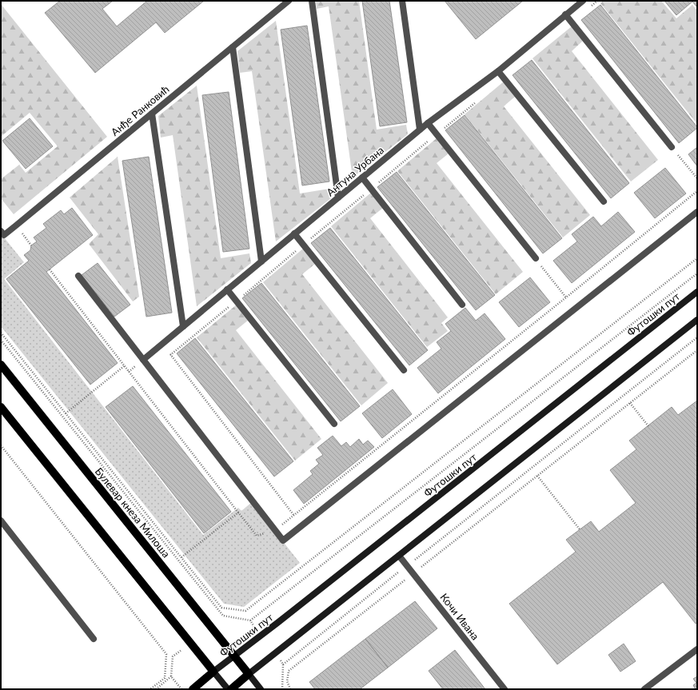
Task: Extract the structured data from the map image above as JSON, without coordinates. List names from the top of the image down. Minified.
{"streets":{"main road":["Футошки пут","Булевар кнеза Милоша"],"street":["Анђе Ранковић","Антуна Урбана","Кочи Ивана"]},"crossings":[["Футошки пут","Булевар кнеза Милоша"]]}
